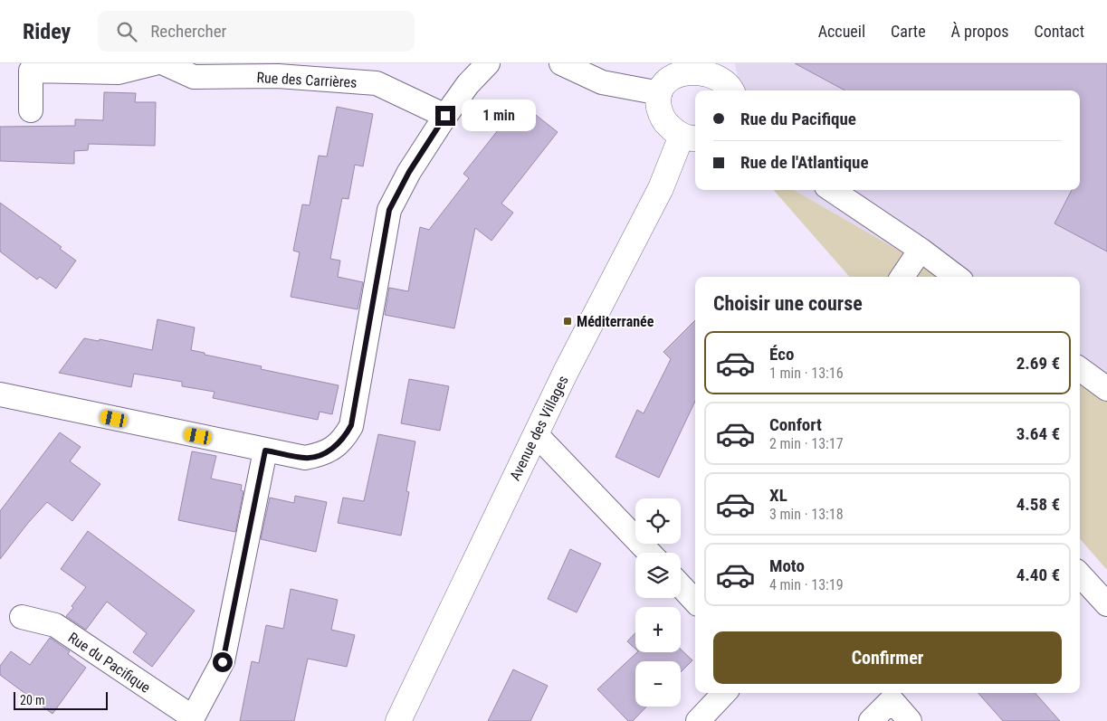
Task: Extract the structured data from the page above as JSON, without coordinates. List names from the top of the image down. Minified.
{"streets":{"street":["Rue des Carrières","Avenue des Villages","Rue du Pacifique"]},"places":{"transit":["Méditerranée"]},"scale_bar":"20 m","page":{"header":"Ridey","search":"Rechercher","nav":["Accueil","Carte","À propos","Contact"],"banner":["Rue du Pacifique","Rue de l'Atlantique"],"bubble":"1 min","heading":"Choisir une course","list":[{"name":"Éco","note":"1 min · 13:16","value":"2.69 €"},{"name":"Confort","note":"2 min · 13:17","value":"3.64 €"},{"name":"XL","note":"3 min · 13:18","value":"4.58 €"},{"name":"Moto","note":"4 min · 13:19","value":"4.40 €"}],"map_buttons":["+","−"],"buttons":"Confirmer","scale":"20 m"}}
